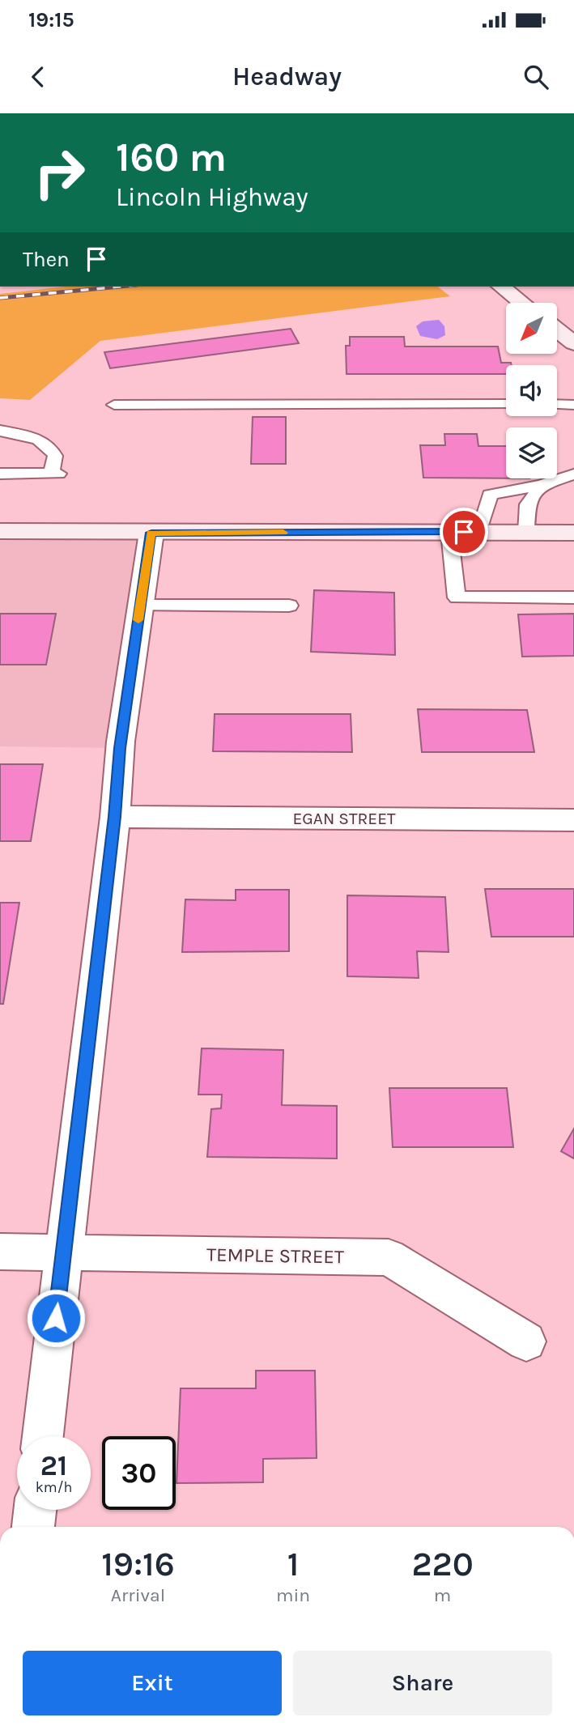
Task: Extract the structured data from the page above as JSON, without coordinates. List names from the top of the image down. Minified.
{"streets":{"street":["EGAN STREET","TEMPLE STREET"]},"north":"bottom left","page":{"status":"19:15","header":"Headway","turn":["160 m","Lincoln Highway"],"then":"Then","speed":"21 km/h","limit":"30","eta":["19:16","Arrival","1","min","220","m"],"buttons":["Exit","Share"]}}
